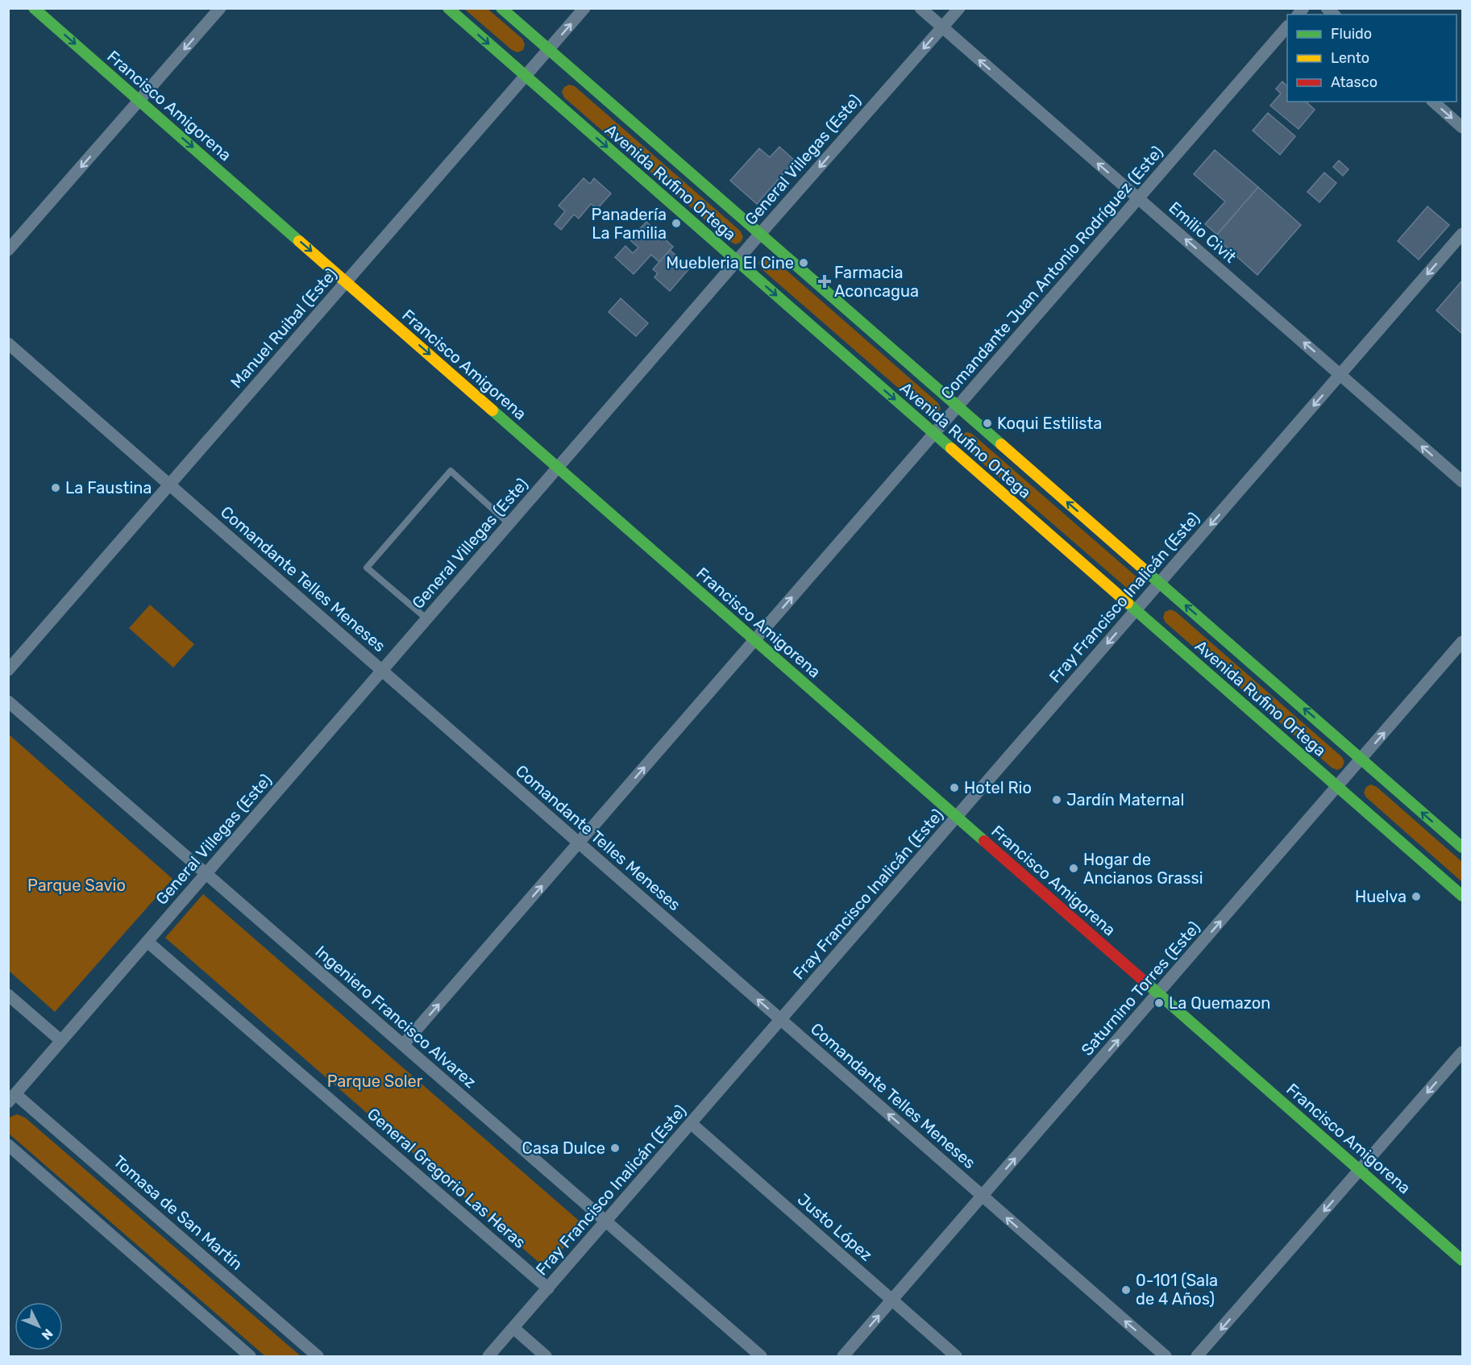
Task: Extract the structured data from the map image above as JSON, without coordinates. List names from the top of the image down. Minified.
{"streets":{"main road":["Francisco Amigorena","Avenida Rufino Ortega"],"street":["General Villegas (Este)","Emilio Civit","Comandante Juan Antonio Rodríguez (Este)","Manuel Ruibal (Este)","Comandante Telles Meneses","Fray Francisco Inalicán (Este)","Saturnino Torres (Este)","Ingeniero Francisco Alvarez","General Gregorio Las Heras","Tomasa de San Martín","Justo López"]},"crossings":[["Francisco Amigorena","General Villegas (Este)"],["Francisco Amigorena","Comandante Juan Antonio Rodríguez (Este)"],["Francisco Amigorena","Manuel Ruibal (Este)"],["Francisco Amigorena","Fray Francisco Inalicán (Este)"],["Francisco Amigorena","Saturnino Torres (Este)"],["General Villegas (Este)","Avenida Rufino Ortega"],["General Villegas (Este)","Emilio Civit"],["General Villegas (Este)","Comandante Telles Meneses"],["General Villegas (Este)","Ingeniero Francisco Alvarez"],["General Villegas (Este)","General Gregorio Las Heras"],["General Villegas (Este)","Tomasa de San Martín"],["Avenida Rufino Ortega","Comandante Juan Antonio Rodríguez (Este)"],["Avenida Rufino Ortega","Manuel Ruibal (Este)"],["Avenida Rufino Ortega","Fray Francisco Inalicán (Este)"],["Avenida Rufino Ortega","Saturnino Torres (Este)"],["Emilio Civit","Comandante Juan Antonio Rodríguez (Este)"],["Emilio Civit","Fray Francisco Inalicán (Este)"],["Comandante Juan Antonio Rodríguez (Este)","Comandante Telles Meneses"],["Comandante Juan Antonio Rodríguez (Este)","Ingeniero Francisco Alvarez"],["Manuel Ruibal (Este)","Comandante Telles Meneses"],["Comandante Telles Meneses","Fray Francisco Inalicán (Este)"],["Comandante Telles Meneses","Saturnino Torres (Este)"],["Fray Francisco Inalicán (Este)","Ingeniero Francisco Alvarez"],["Fray Francisco Inalicán (Este)","General Gregorio Las Heras"],["Fray Francisco Inalicán (Este)","Justo López"],["Saturnino Torres (Este)","Justo López"]],"one_way":["Francisco Amigorena","Emilio Civit","Comandante Juan Antonio Rodríguez (Este)","Comandante Telles Meneses","Fray Francisco Inalicán (Este)","Saturnino Torres (Este)"],"parks":["Parque Savio","Parque Soler"],"places":{"other":["Panadería La Familia","Muebleria El Cine","Koqui Estilista","La Faustina","Hotel Rio","Jardín Maternal","Hogar de Ancianos Grassi","Huelva","La Quemazon","Casa Dulce","0-101 (Sala de 4 Años)"],"health":["Farmacia Aconcagua"]},"legend":["Fluido","Lento","Atasco"],"north":"bottom right"}
